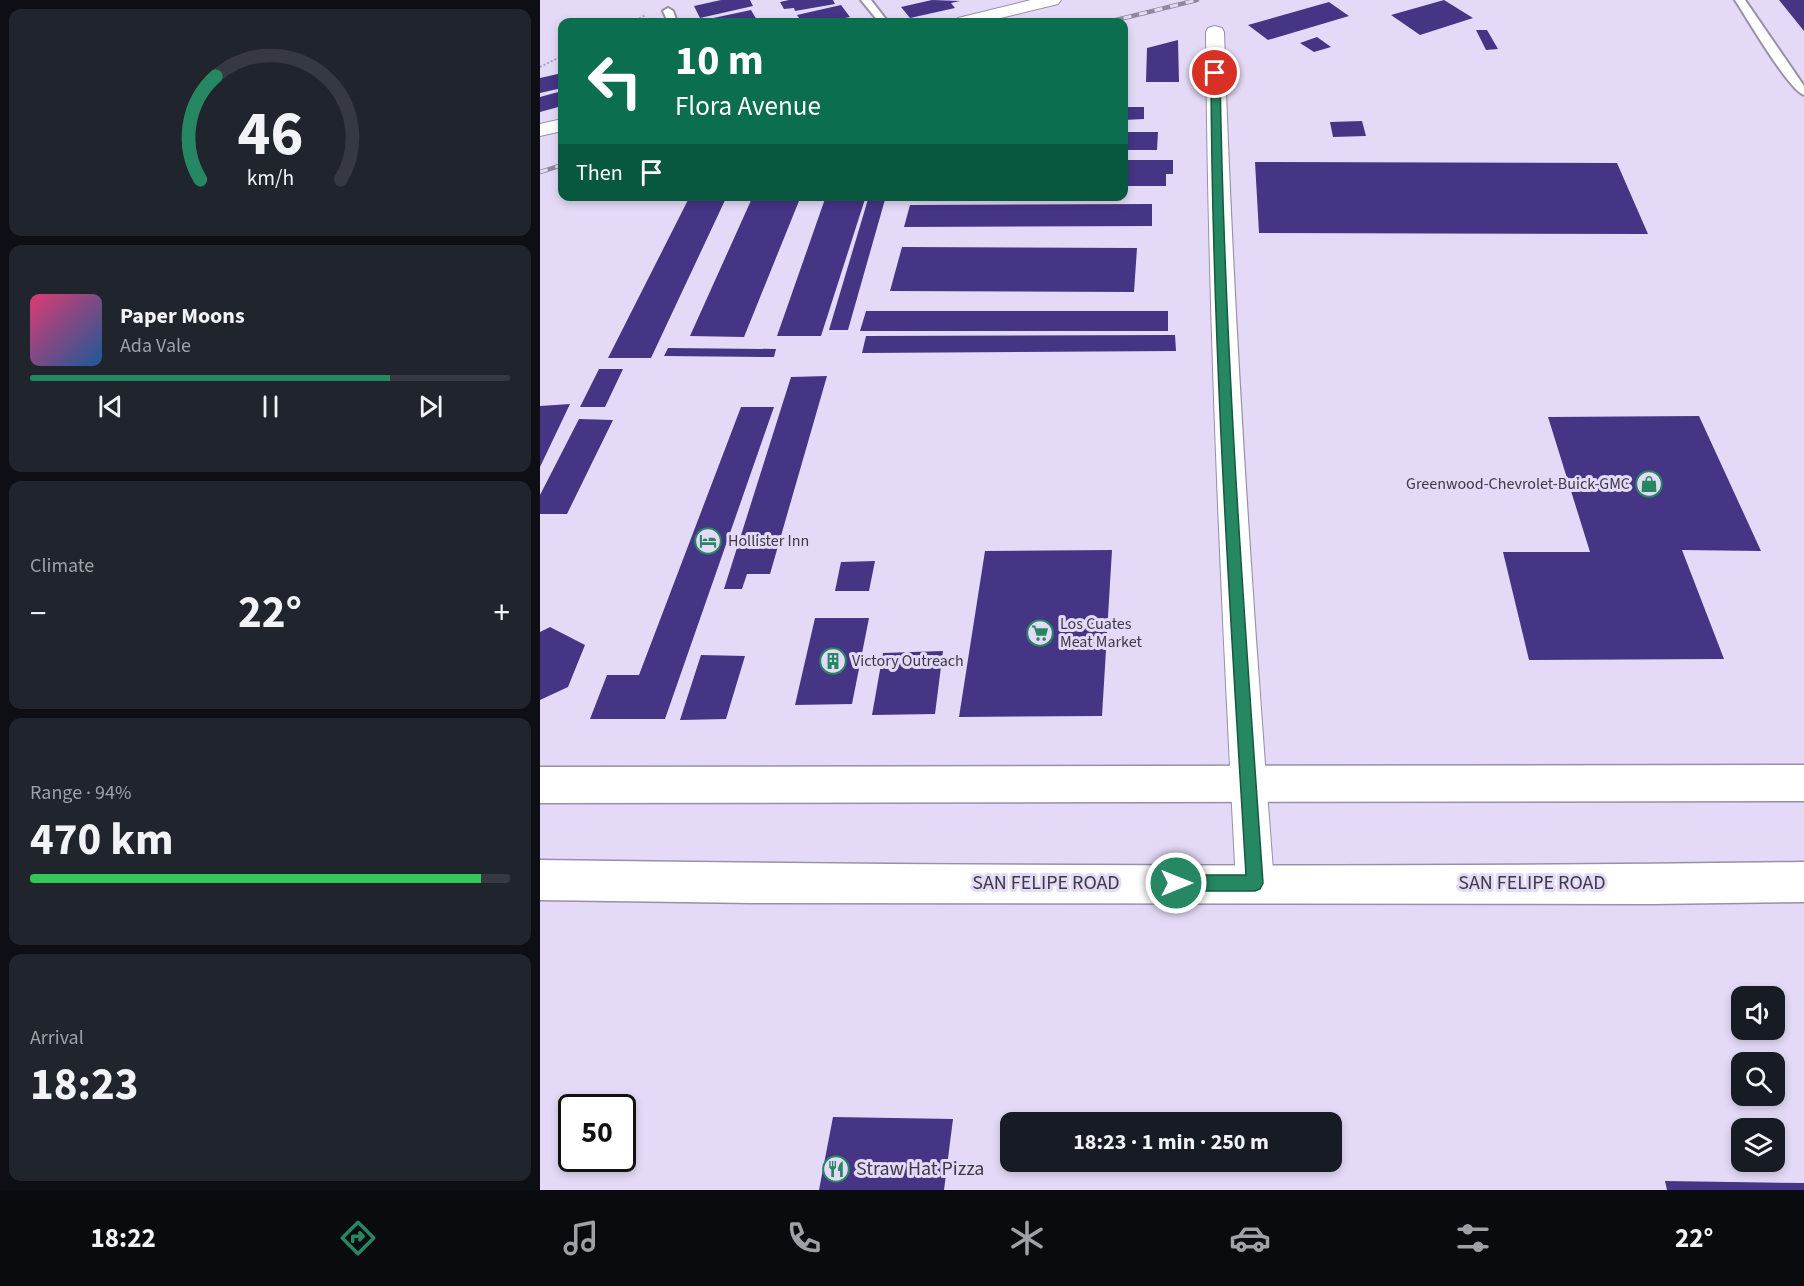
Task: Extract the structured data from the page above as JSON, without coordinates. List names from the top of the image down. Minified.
{"streets":{"main road":["SAN FELIPE ROAD"]},"places":{"shop":["Greenwood-Chevrolet-Buick-GMC"],"hotel":["Hollister Inn"],"supermarket":["Los Cuates Meat Market"],"building":["Victory Outreach"],"restaurant":["Straw Hat Pizza"]},"page":{"turn":["10 m","Flora Avenue"],"then":"Then","song":["Paper Moons","Ada Vale"],"tile":["Climate",["Range · 94%","470 km"],["Arrival","18:23"]],"heat":["−","22°","+"],"limit":"50","trip":"18:23 · 1 min · 250 m","tabs":["18:22","22°"],"gauge":["46","km/h"]}}
